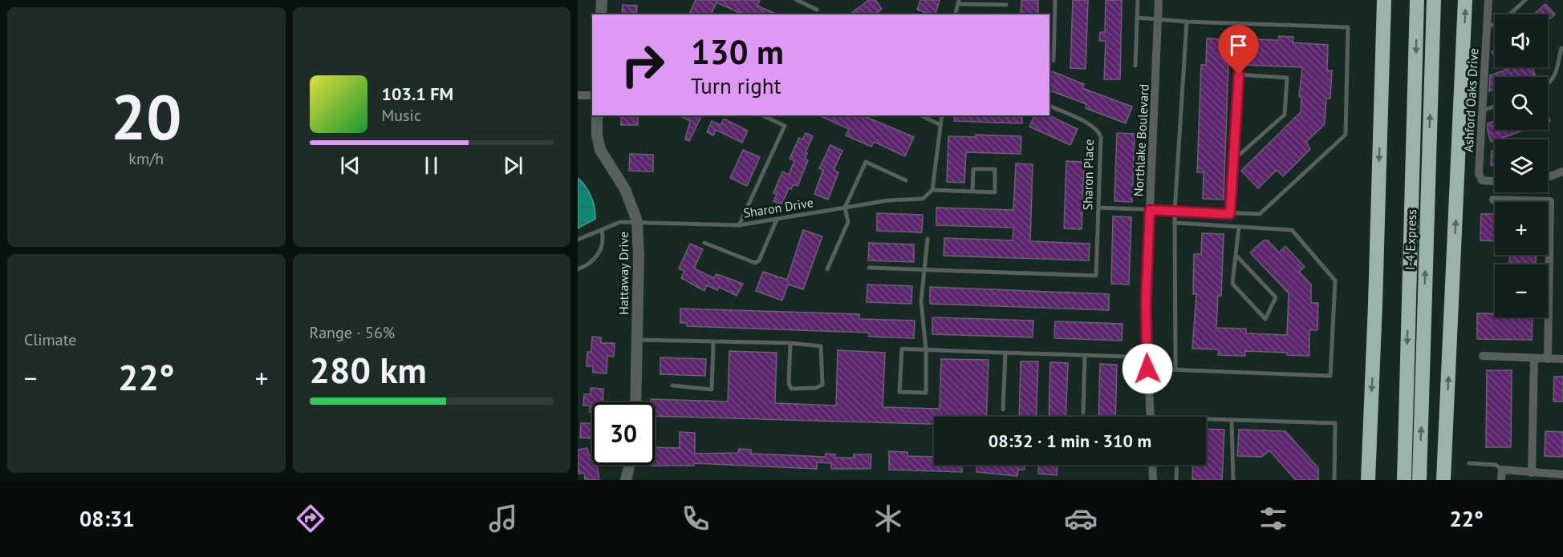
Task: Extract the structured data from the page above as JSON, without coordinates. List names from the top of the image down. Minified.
{"streets":{"highway":["I-4 Express"],"street":["Ashford Oaks Drive","Northlake Boulevard","Hattaway Drive"],"lane":["Sharon Place","Sharon Drive"]},"crossings":[["Sharon Drive","Hattaway Drive"]],"page":{"tile":[["20","km/h"],"Climate",["Range · 56%","280 km"]],"map_buttons":["+","−"],"turn":["130 m","Turn right"],"song":["103.1 FM","Music"],"heat":["−","22°","+"],"limit":"30","trip":"08:32 · 1 min · 310 m","tabs":["08:31","22°"]}}
